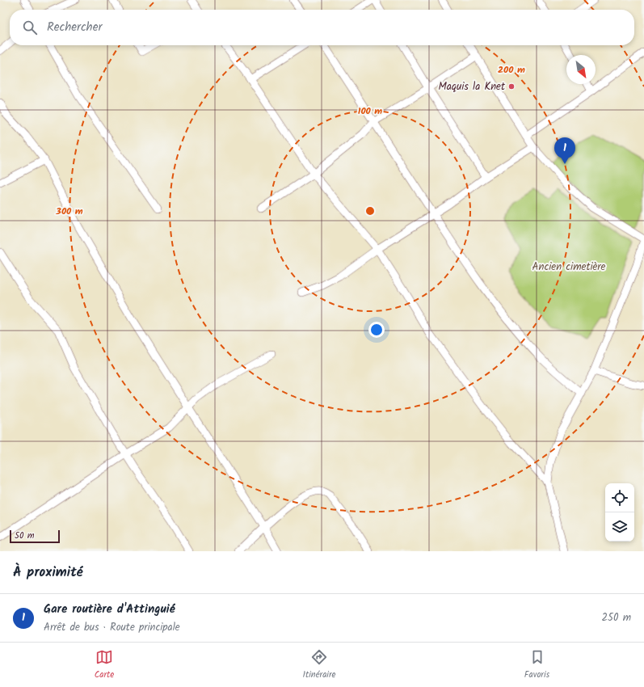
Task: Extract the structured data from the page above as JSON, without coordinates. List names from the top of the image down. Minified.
{"parks":["Ancien cimetière"],"places":["Maquis la Knet"],"scale_bar":"50 m","north":"bottom right","page":{"search":"Rechercher","pins":"1","scale":"50 m","heading":"À proximité","list":[{"mark":"1","name":"Gare routière d'Attinguié","note":"Arrêt de bus · Route principale","value":"250 m"}],"nav":["Carte","Itinéraire","Favoris"]},"rings":["200 m","100 m","300 m"]}
